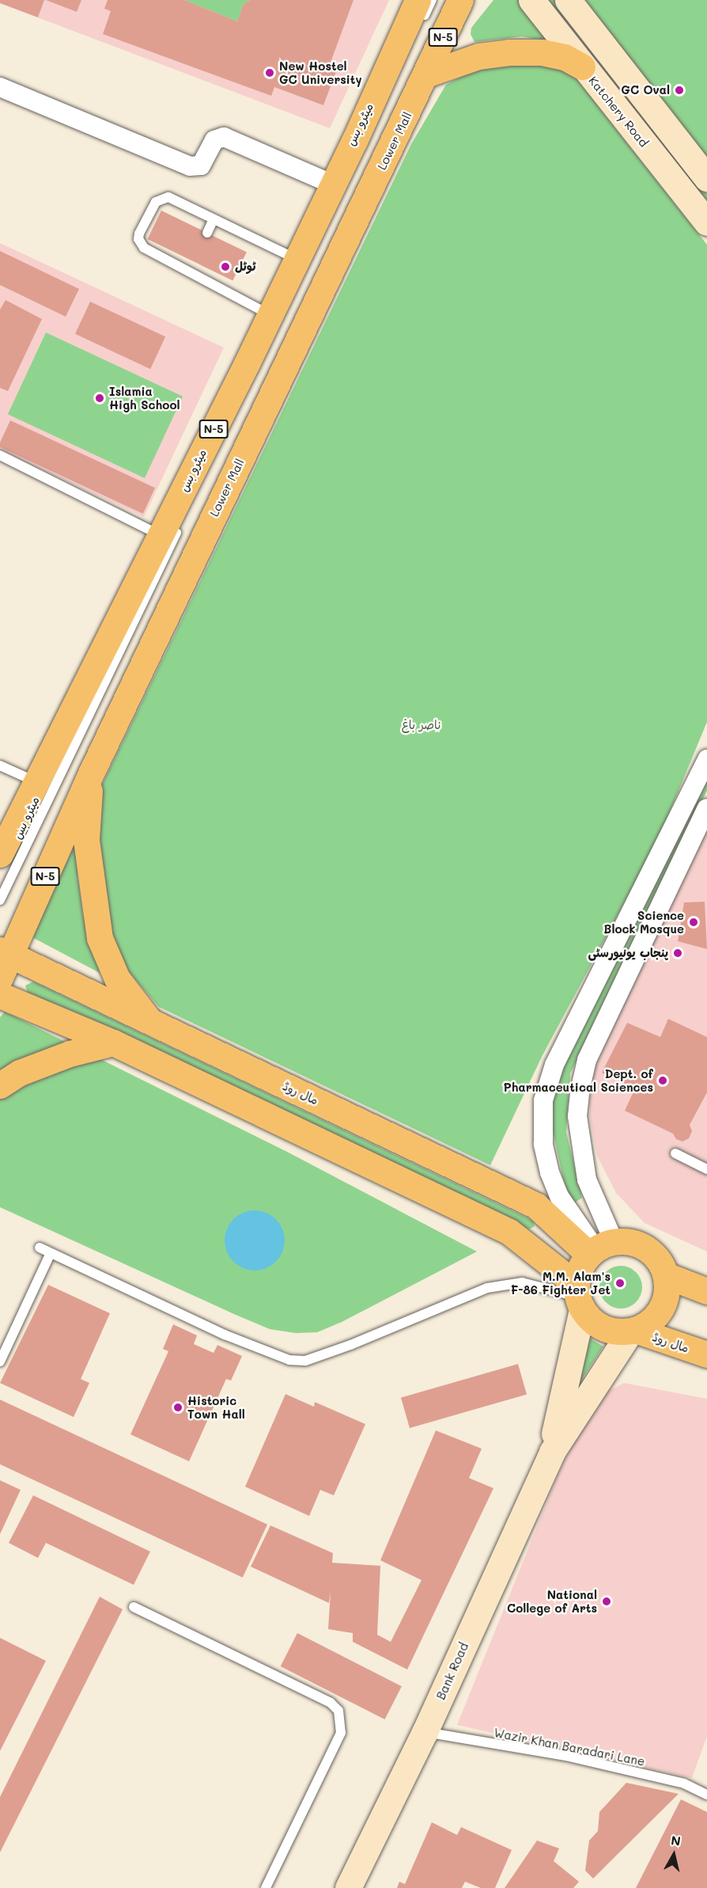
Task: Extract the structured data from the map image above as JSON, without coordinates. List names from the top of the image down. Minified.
{"streets":{"main road":["N-5","Lower Mall","مال روڈ"],"street":["Katchery Road","Bank Road"],"lane":["میٹرو بس","Wazir Khan Baradari Lane"]},"crossings":[["N-5","میٹرو بس"],["Lower Mall","مال روڈ"],["مال روڈ","Bank Road"],["Bank Road","Wazir Khan Baradari Lane"]],"parks":["ناصر باغ"],"places":["New Hostel GC University","GC Oval","ٹوٹل","Islamia High School","Science Block Mosque","پنجاب یونیورسٹی","Dept. of Pharmaceutical Sciences","M.M. Alam's F-86 Fighter Jet","Historic Town Hall","National College of Arts"],"north":"top"}
